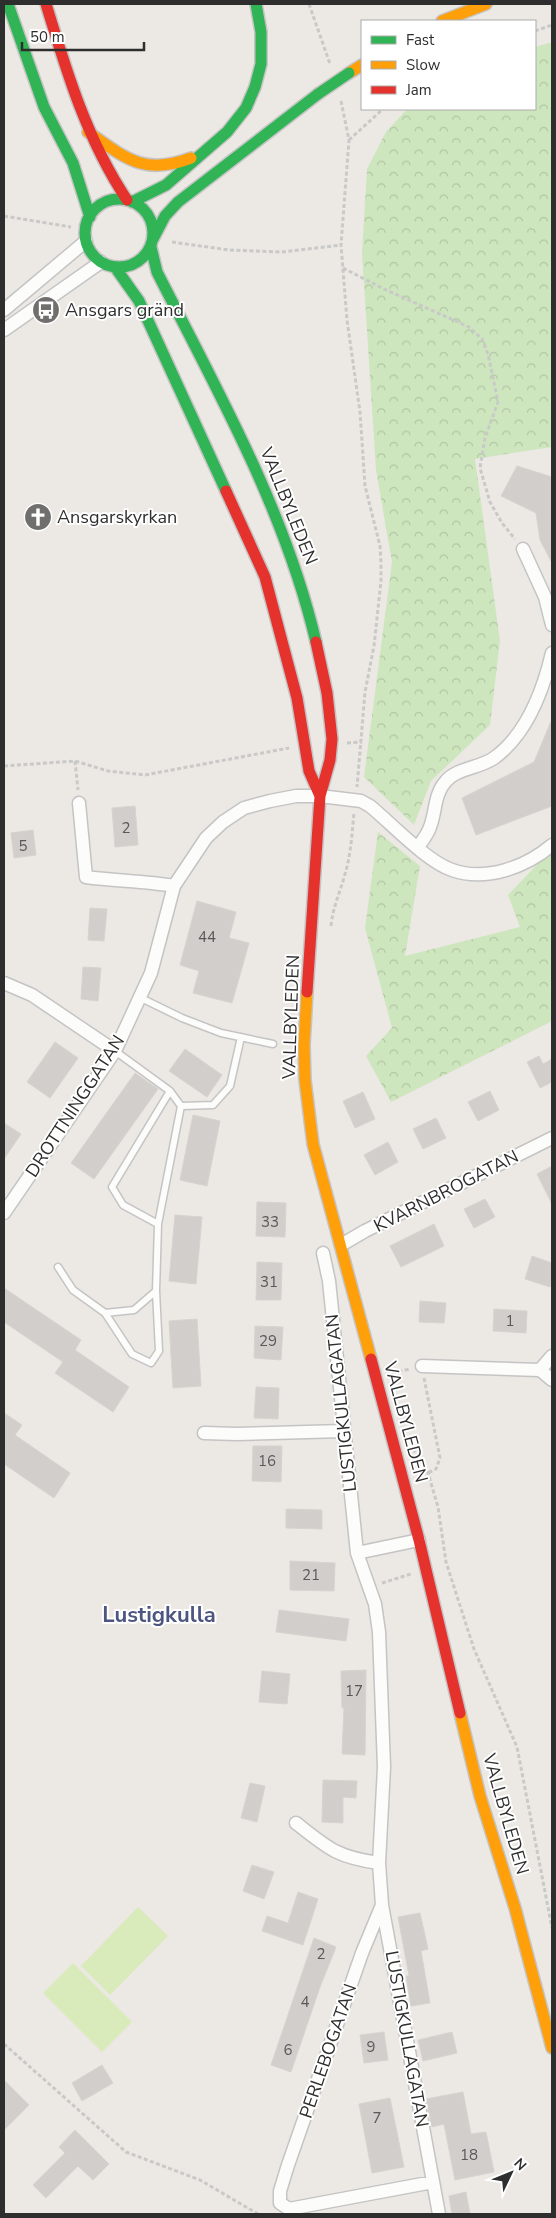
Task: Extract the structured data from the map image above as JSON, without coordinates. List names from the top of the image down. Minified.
{"streets":{"main road":["VALLBYLEDEN"],"street":["DROTTNINGGATAN","KVARNBROGATAN","LUSTIGKULLAGATAN","PERLEBOGATAN"]},"crossings":[["VALLBYLEDEN","DROTTNINGGATAN"],["VALLBYLEDEN","KVARNBROGATAN"],["LUSTIGKULLAGATAN","PERLEBOGATAN"]],"districts":["Lustigkulla"],"places":{"bus stop":["Ansgars gränd"],"church":["Ansgarskyrkan"]},"house_numbers":["2","5","44","33","31","1","29","16","21","17","2","4","9","6","7","18"],"legend":["Fast","Slow","Jam"],"scale_bar":"50 m","north":"top right"}
